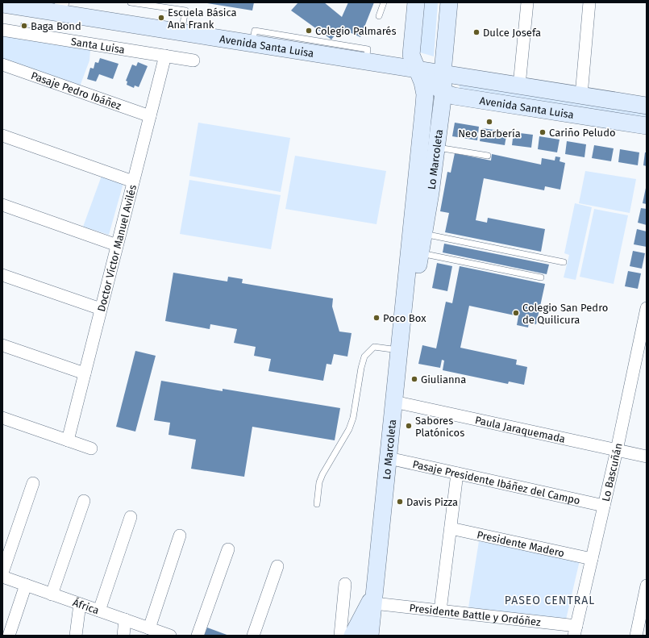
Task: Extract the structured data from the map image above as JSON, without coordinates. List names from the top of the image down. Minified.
{"streets":{"main road":["Avenida Santa Luisa","Lo Marcoleta"],"street":["Santa Luisa","Pasaje Pedro Ibáñez","Doctor Víctor Manuel Avilés","Paula Jaraquemada","Lo Bascuñán","Pasaje Presidente Ibáñez del Campo","Presidente Madero","África","Presidente Battle y Ordóñez"]},"crossings":[["Santa Luisa","Doctor Víctor Manuel Avilés"],["Avenida Santa Luisa","Lo Marcoleta"],["Pasaje Pedro Ibáñez","Doctor Víctor Manuel Avilés"],["Lo Marcoleta","Paula Jaraquemada"],["Lo Marcoleta","Pasaje Presidente Ibáñez del Campo"],["Lo Marcoleta","Presidente Battle y Ordóñez"],["Paula Jaraquemada","Lo Bascuñán"],["Lo Bascuñán","Pasaje Presidente Ibáñez del Campo"],["Lo Bascuñán","Presidente Madero"],["Lo Bascuñán","Presidente Battle y Ordóñez"]],"districts":["PASEO CENTRAL"],"places":["Escuela Básica Ana Frank","Baga Bond","Colegio Palmarés","Dulce Josefa","Neo Barbería","Cariño Peludo","Colegio San Pedro de Quilicura","Poco Box","Giulianna","Sabores Platónicos","Davis Pizza"]}
